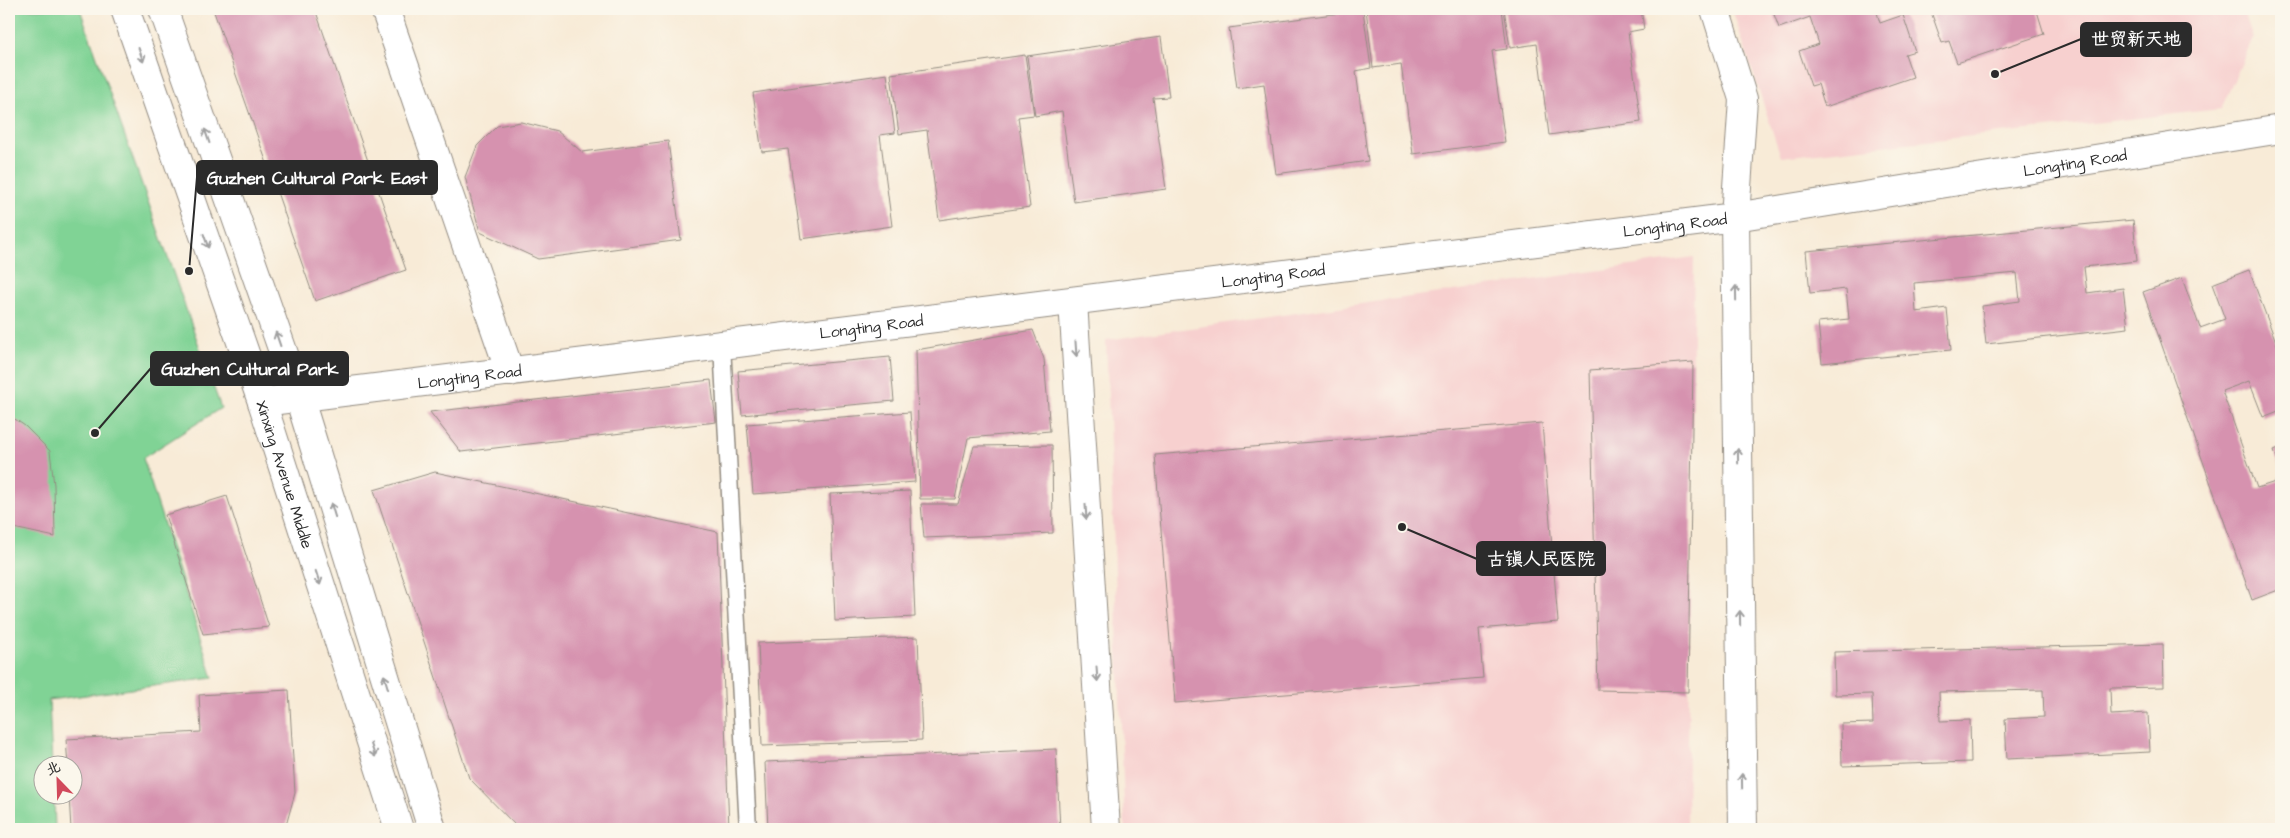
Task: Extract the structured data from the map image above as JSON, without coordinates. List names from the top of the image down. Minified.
{"streets":{"street":["Longting Road","Xinxing Avenue Middle"]},"crossings":[["Longting Road","Xinxing Avenue Middle"]],"places":["世贸新天地","Guzhen Cultural Park East","Guzhen Cultural Park","古镇人民医院"],"north":"top left"}
